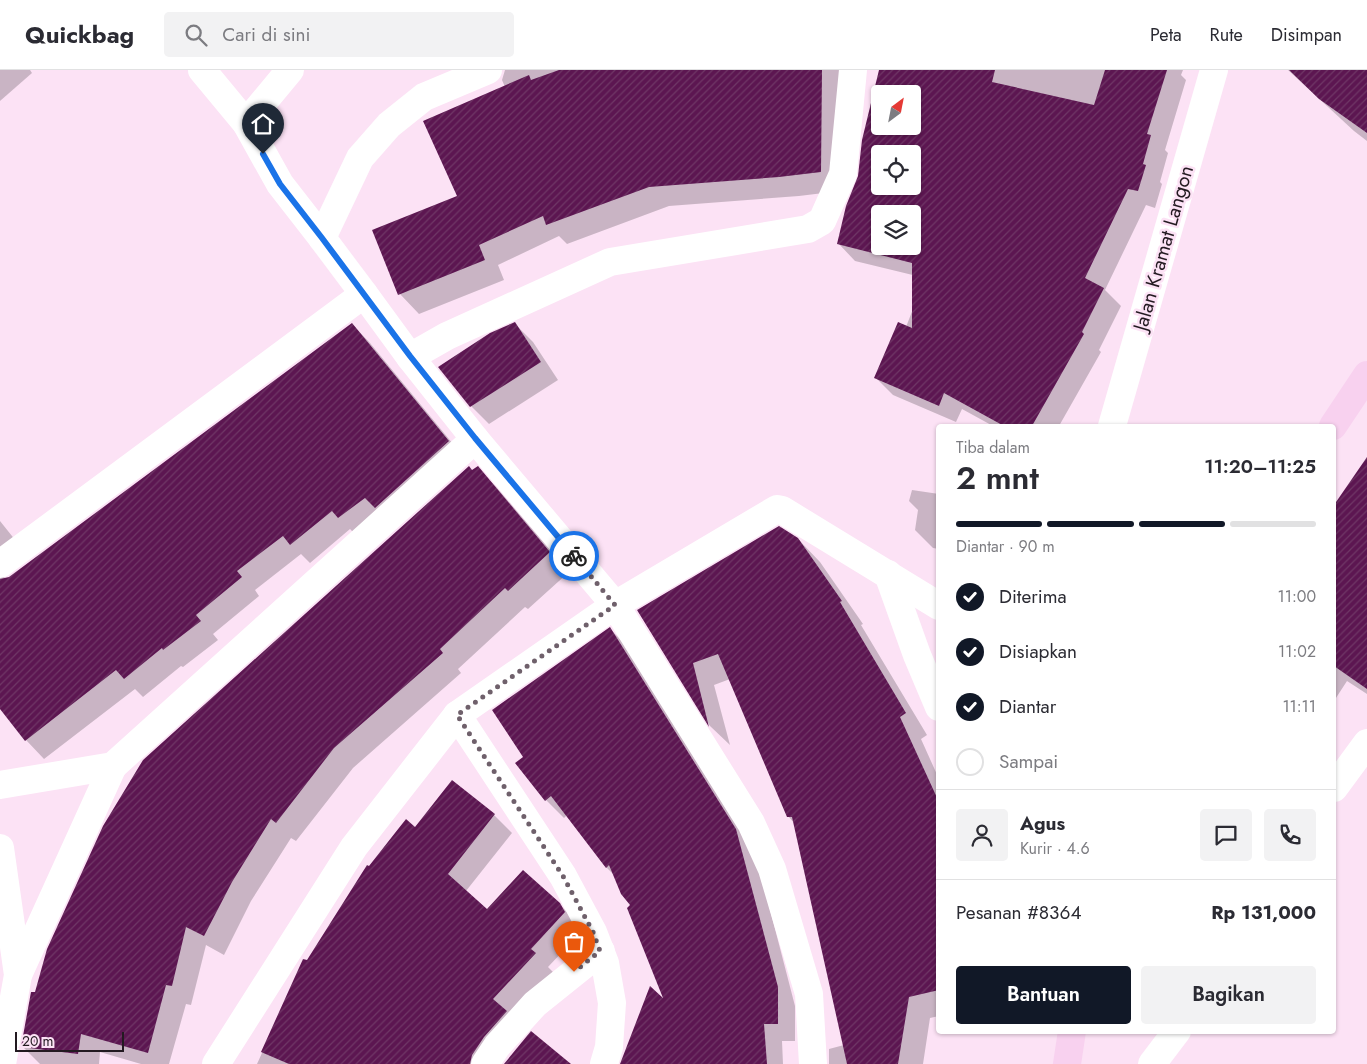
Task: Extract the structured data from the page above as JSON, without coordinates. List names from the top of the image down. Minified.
{"streets":{"street":["Jalan Kramat Langon"]},"scale_bar":"20 m","north":"top right","page":{"header":"Quickbag","search":"Cari di sini","nav":["Peta","Rute","Disimpan"],"heading":["2 mnt","Tiba dalam","11:20–11:25"],"panel":["Agus","Kurir · 4.6","Pesanan #8364","Rp 131,000"],"bar":"Diantar · 90 m","list":[["Diterima","11:00"],["Disiapkan","11:02"],["Diantar","11:11"],"Sampai"],"buttons":["Bantuan","Bagikan"],"scale":"20 m"}}
